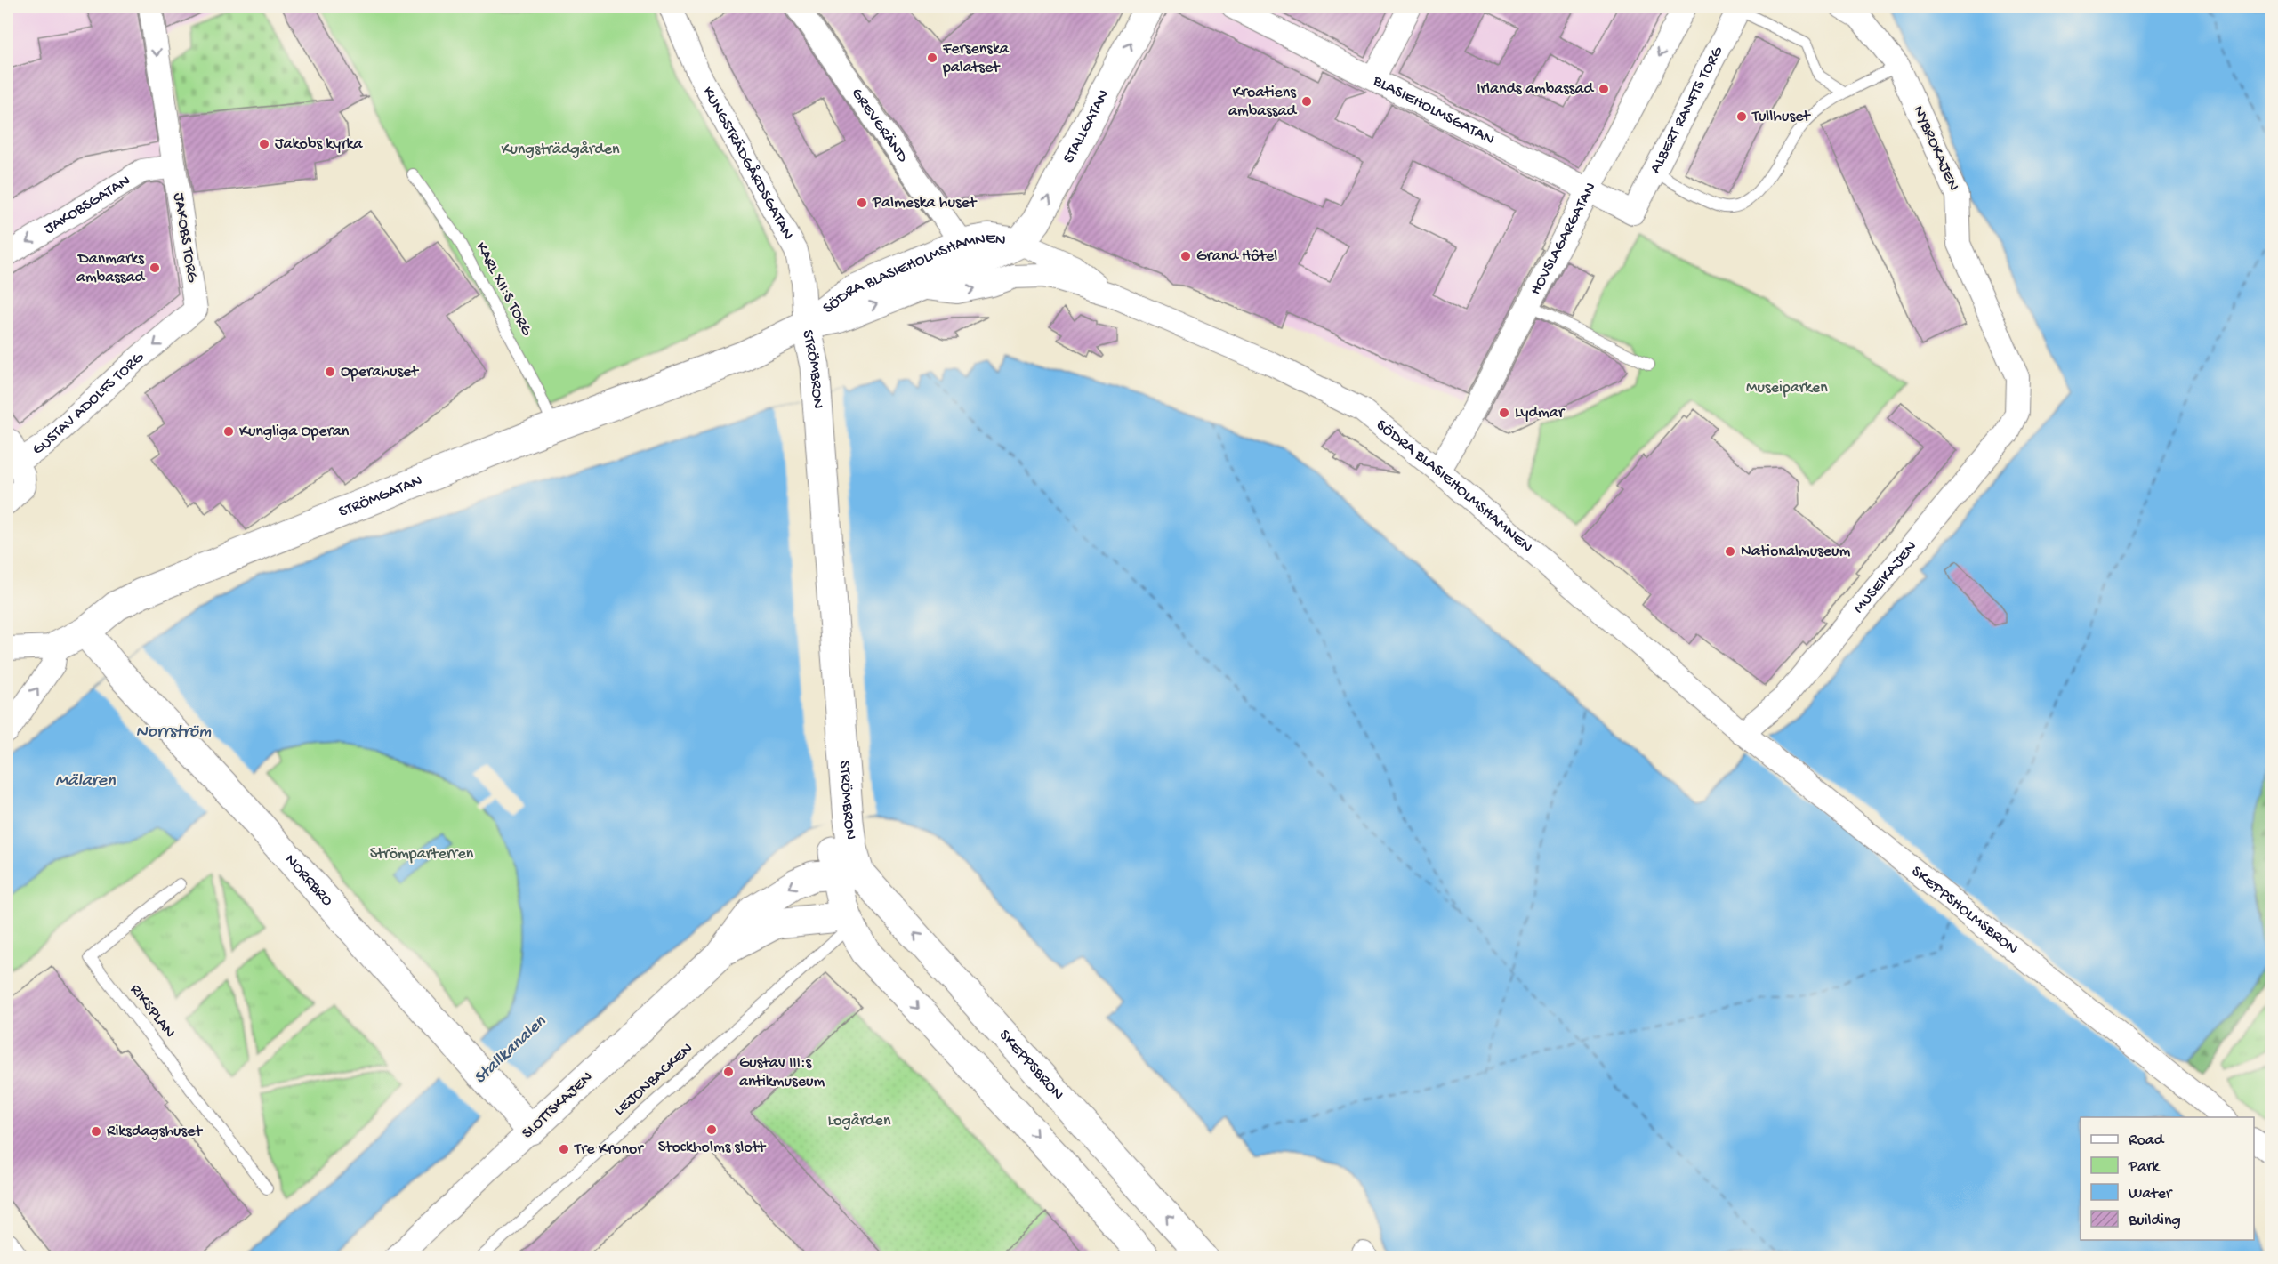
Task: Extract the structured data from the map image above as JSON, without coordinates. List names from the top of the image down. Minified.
{"streets":{"street":["BLASIEHOLMSGATAN","ALBERT RANFTS TORG","GREVGRÄND","STALLGATAN","NYBROKAJEN","KUNGSTRÄDGÅRDSGATAN","JAKOBSGATAN","JAKOBS TORG","HOVSLAGARGATAN","SÖDRA BLASIEHOLMSHAMNEN","STRÖMBRON","GUSTAV ADOLFS TORG","STRÖMGATAN","MUSEIKAJEN","NORRBRO","SKEPPSHOLMSBRON","SKEPPSBRON","SLOTTSKAJEN"],"lane":["KARL XII:S TORG","RIKSPLAN","LEJONBACKEN"]},"crossings":[["BLASIEHOLMSGATAN","ALBERT RANFTS TORG"],["BLASIEHOLMSGATAN","HOVSLAGARGATAN"],["GREVGRÄND","SÖDRA BLASIEHOLMSHAMNEN"],["STALLGATAN","SÖDRA BLASIEHOLMSHAMNEN"],["NYBROKAJEN","MUSEIKAJEN"],["KUNGSTRÄDGÅRDSGATAN","SÖDRA BLASIEHOLMSHAMNEN"],["KUNGSTRÄDGÅRDSGATAN","STRÖMBRON"],["KUNGSTRÄDGÅRDSGATAN","STRÖMGATAN"],["JAKOBSGATAN","JAKOBS TORG"],["JAKOBS TORG","GUSTAV ADOLFS TORG"],["HOVSLAGARGATAN","SÖDRA BLASIEHOLMSHAMNEN"],["SÖDRA BLASIEHOLMSHAMNEN","STRÖMBRON"],["SÖDRA BLASIEHOLMSHAMNEN","STRÖMGATAN"],["SÖDRA BLASIEHOLMSHAMNEN","MUSEIKAJEN"],["SÖDRA BLASIEHOLMSHAMNEN","SKEPPSHOLMSBRON"],["KARL XII:S TORG","STRÖMGATAN"],["STRÖMBRON","STRÖMGATAN"],["STRÖMBRON","SKEPPSBRON"],["STRÖMBRON","SLOTTSKAJEN"],["STRÖMGATAN","NORRBRO"],["MUSEIKAJEN","SKEPPSHOLMSBRON"],["NORRBRO","SLOTTSKAJEN"],["SKEPPSBRON","SLOTTSKAJEN"],["LEJONBACKEN","SLOTTSKAJEN"]],"one_way":["STALLGATAN","JAKOBSGATAN","JAKOBS TORG","HOVSLAGARGATAN","GUSTAV ADOLFS TORG"],"water":["Norrström","Mälaren","Stallkanalen"],"parks":["Kungsträdgården","Museiparken","Strömparterren","Logården"],"places":["Fersenska palatset","Irlands ambassad","Kroatiens ambassad","Tullhuset","Jakobs kyrka","Palmeska huset","Grand Hôtel","Danmarks ambassad","Operahuset","Lydmar","Kungliga Operan","Nationalmuseum","Gustav III:s antikmuseum","Stockholms slott","Riksdagshuset","Tre Kronor"],"legend":["Road","Park","Water","Building"]}
